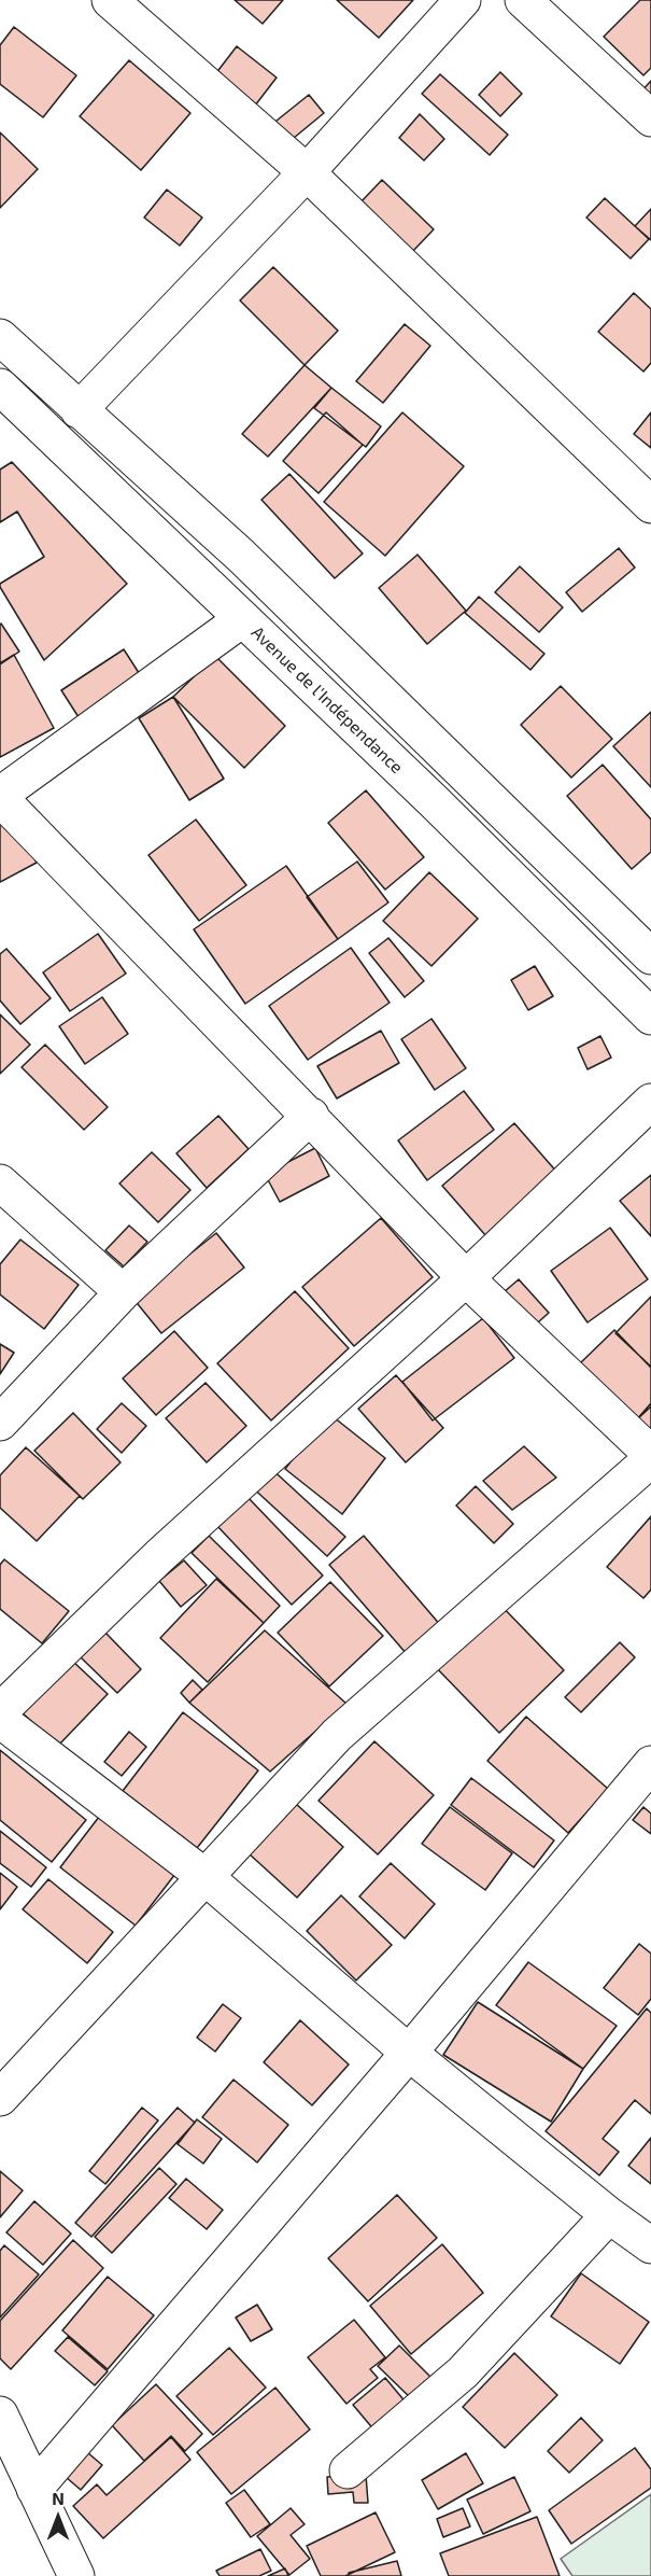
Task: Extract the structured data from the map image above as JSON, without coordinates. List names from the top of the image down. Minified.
{"streets":{"street":["Avenue de l'Indépendance"]},"north":"top"}
